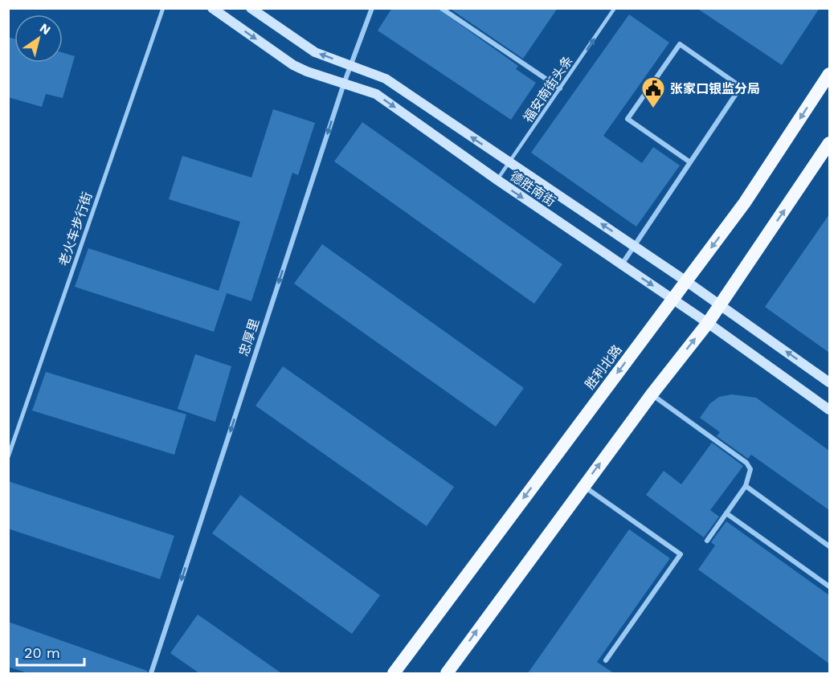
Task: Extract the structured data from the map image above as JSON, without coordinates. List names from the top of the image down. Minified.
{"streets":{"highway":["胜利北路"],"main road":["德胜南街"],"street":["老火车步行街","忠厚里"],"lane":["福安南街头条"]},"crossings":[["福安南街头条","德胜南街"],["德胜南街","忠厚里"],["德胜南街","胜利北路"]],"one_way":["福安南街头条","忠厚里"],"places":{"public building":["张家口银监分局"]},"scale_bar":"20 m","north":"top right"}
